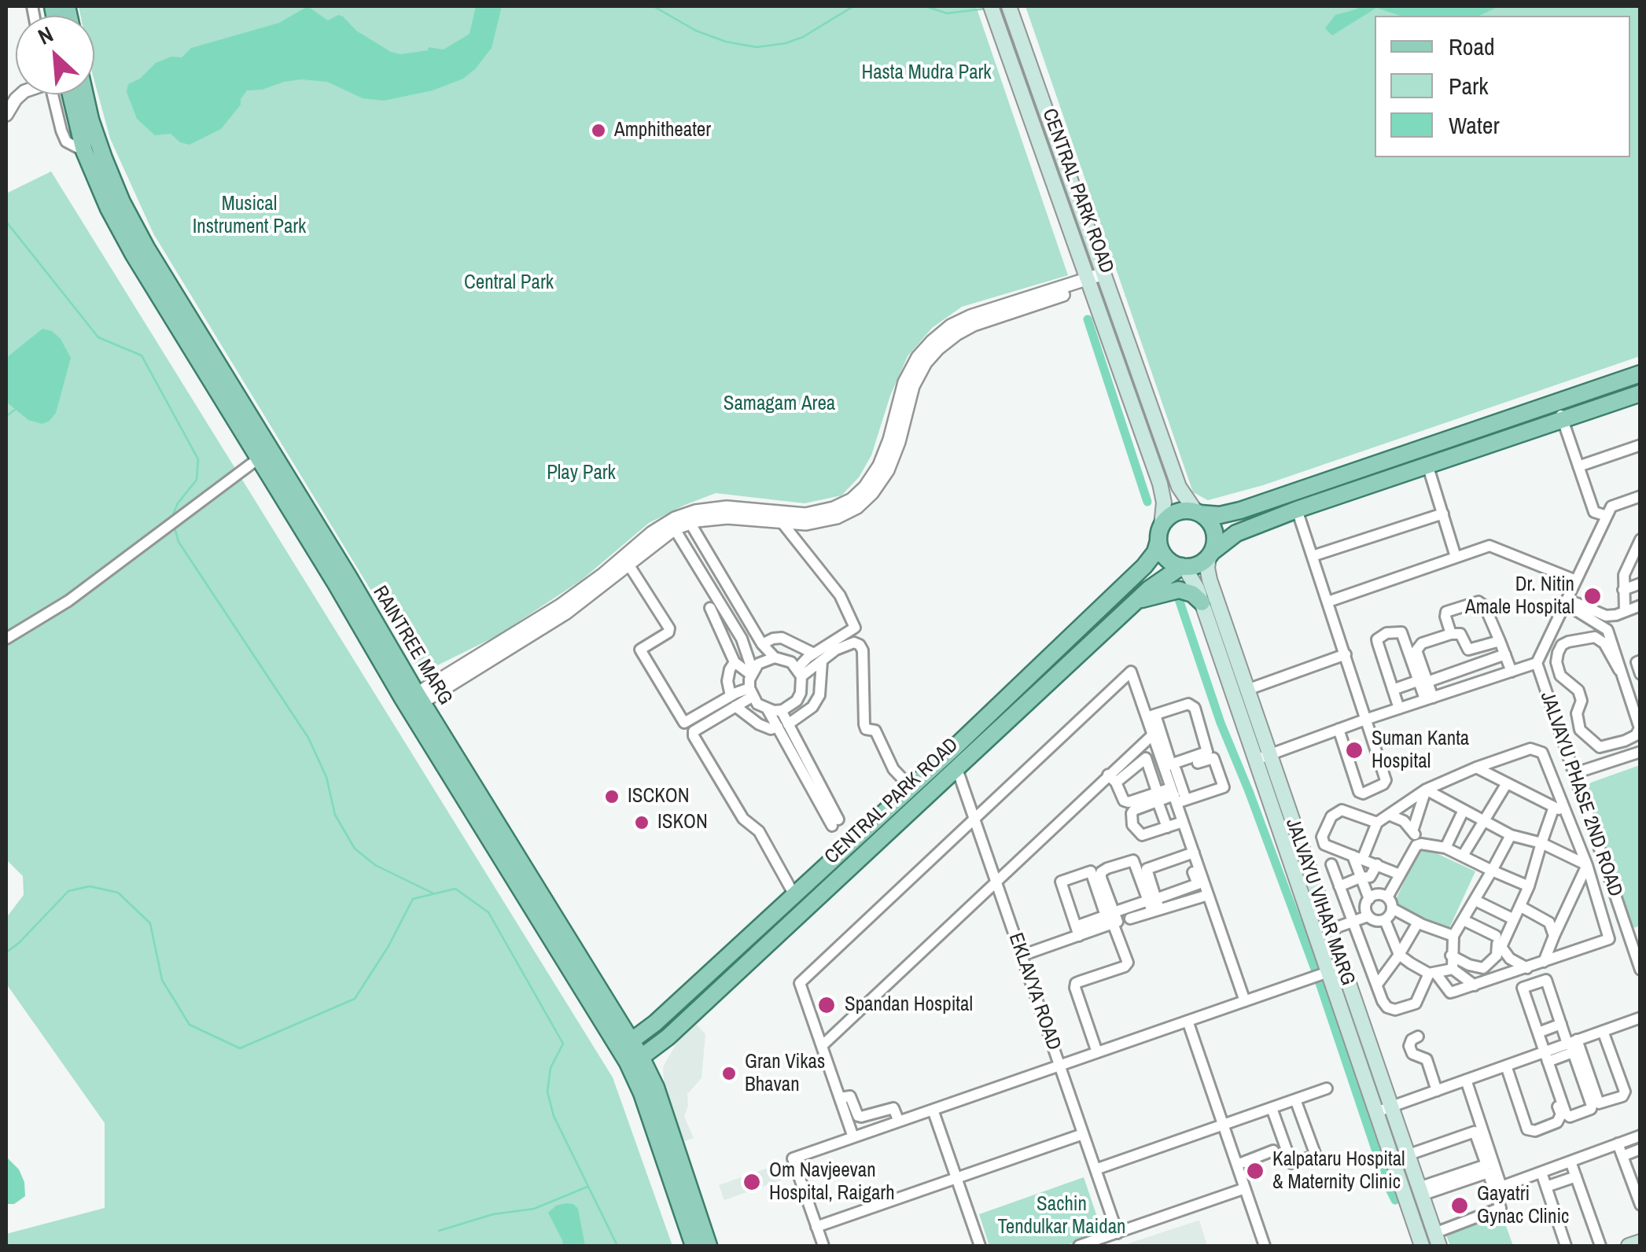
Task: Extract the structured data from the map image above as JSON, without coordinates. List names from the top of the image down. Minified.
{"streets":{"main road":["CENTRAL PARK ROAD","RAINTREE MARG","JALVAYU VIHAR MARG"],"street":["JALVAYU PHASE 2ND ROAD","EKLAVYA ROAD"]},"crossings":[["CENTRAL PARK ROAD","RAINTREE MARG"],["CENTRAL PARK ROAD","JALVAYU VIHAR MARG"],["CENTRAL PARK ROAD","EKLAVYA ROAD"]],"parks":["Hasta Mudra Park","Musical Instrument Park","Central Park","Samagam Area","Play Park","Sachin Tendulkar Maidan"],"places":["Amphitheater","Dr. Nitin Amale Hospital","Suman Kanta Hospital","ISCKON","ISKON","Spandan Hospital","Gran Vikas Bhavan","Kalpataru Hospital & Maternity Clinic","Om Navjeevan Hospital, Raigarh","Gayatri Gynac Clinic"],"legend":["Road","Park","Water"],"north":"top left"}
